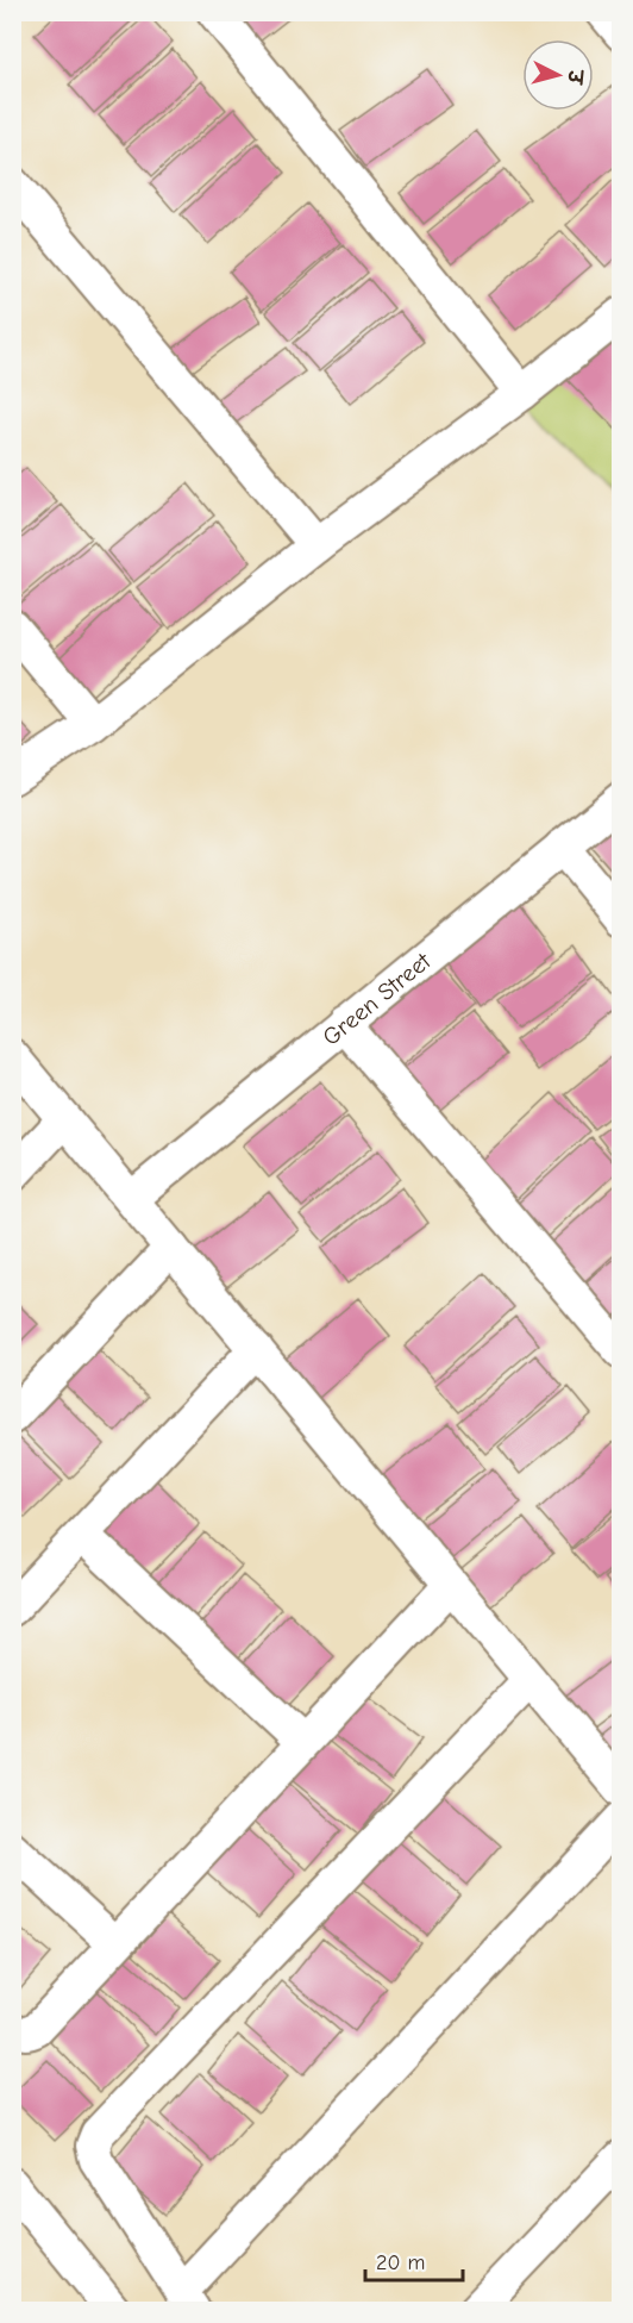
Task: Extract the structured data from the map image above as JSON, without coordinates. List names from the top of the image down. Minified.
{"streets":{"street":["Green Street"]},"scale_bar":"20 m","north":"right"}
